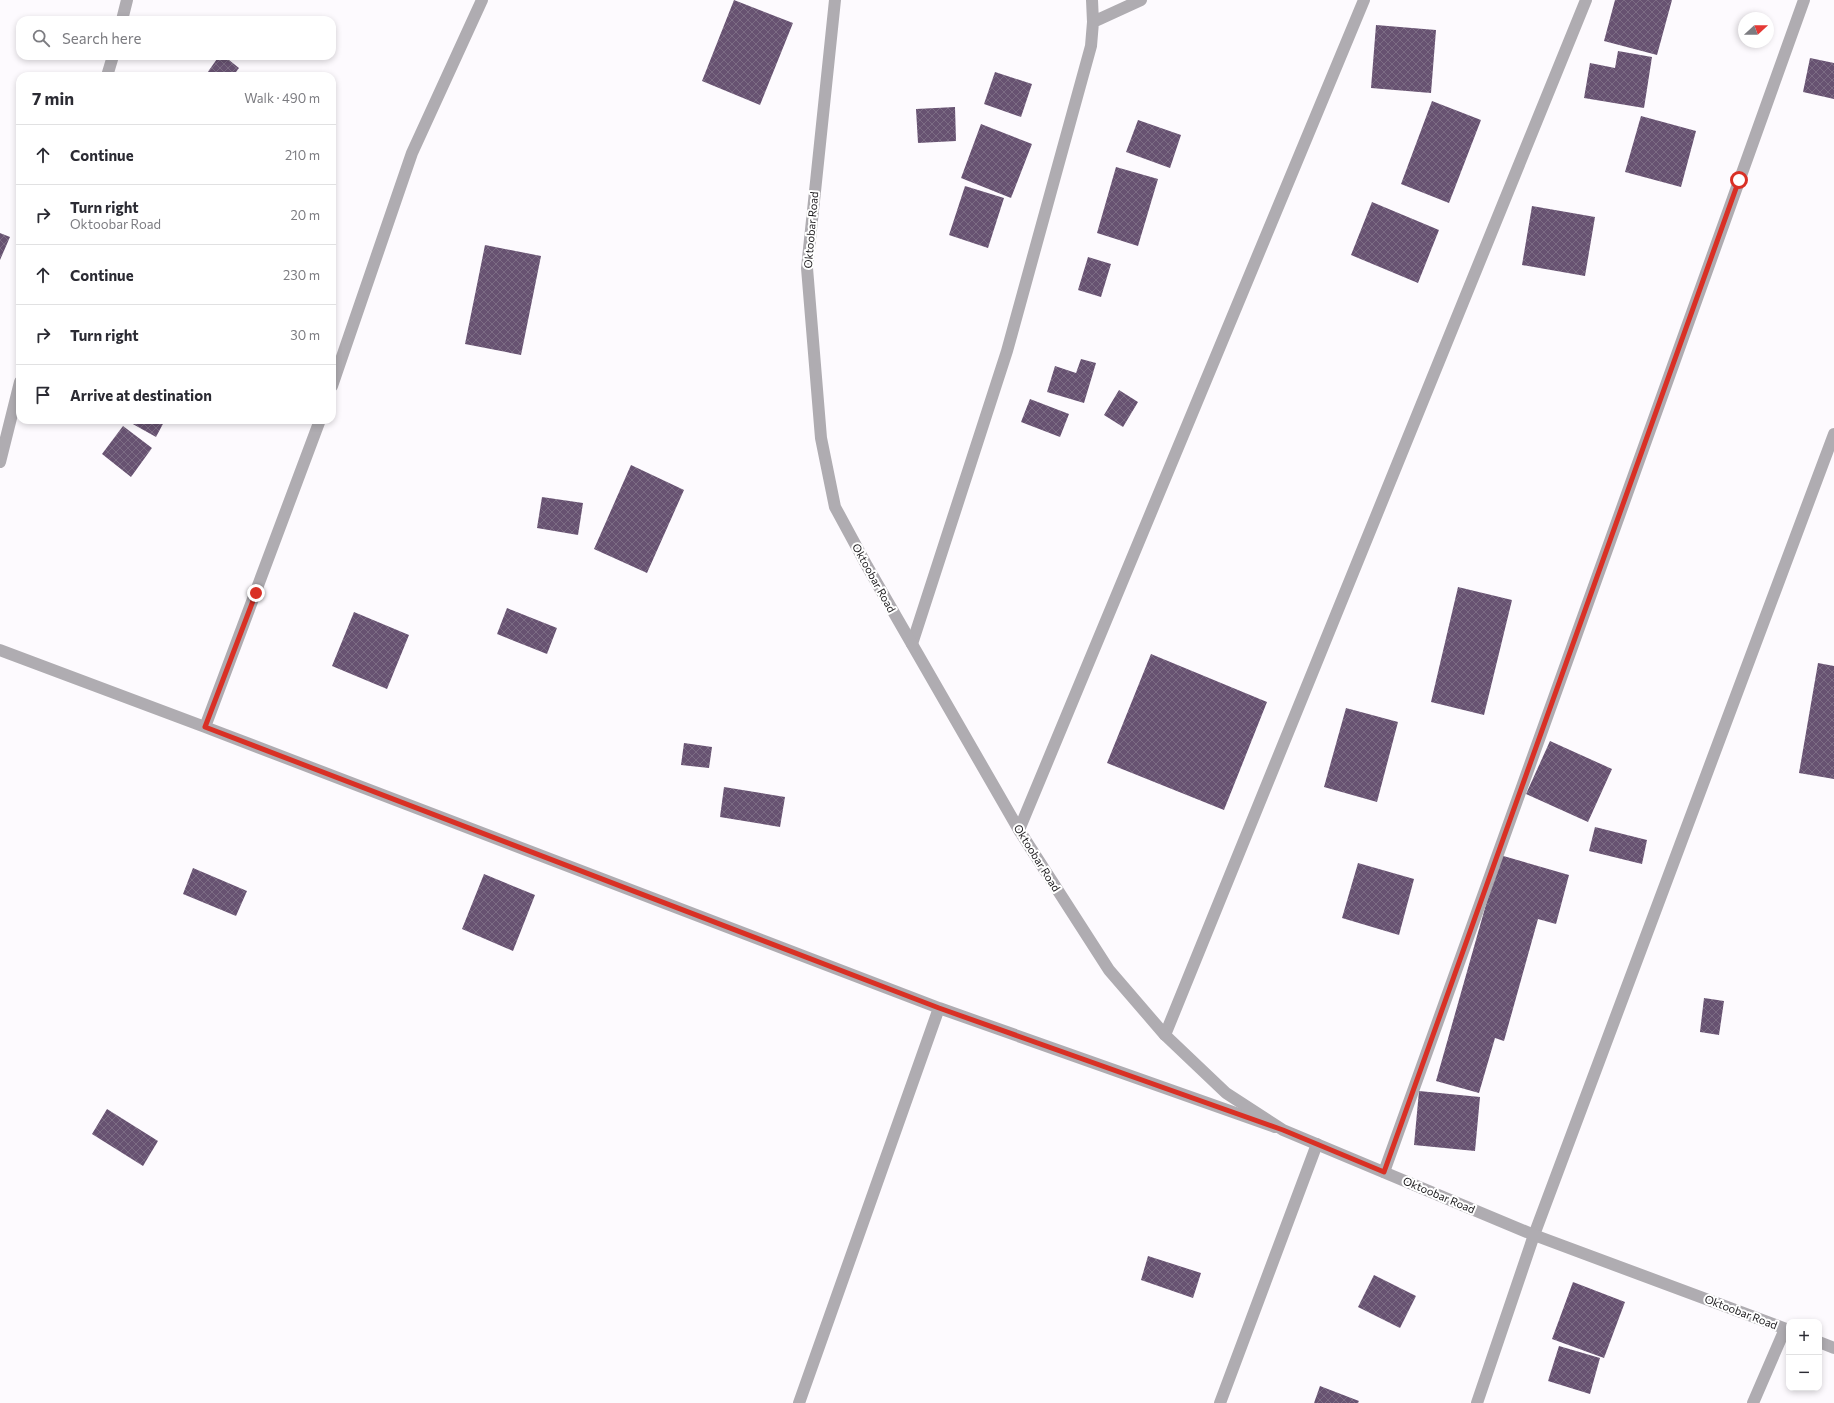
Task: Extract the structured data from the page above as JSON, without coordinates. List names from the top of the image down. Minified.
{"streets":{"street":["Oktoobar Road"]},"north":"right","page":{"search":"Search here","heading":["7 min","Walk · 490 m"],"list":[["Continue","210 m"],["Turn right","Oktoobar Road","20 m"],["Continue","230 m"],["Turn right","30 m"],"Arrive at destination"],"map_buttons":["+","−"]}}
